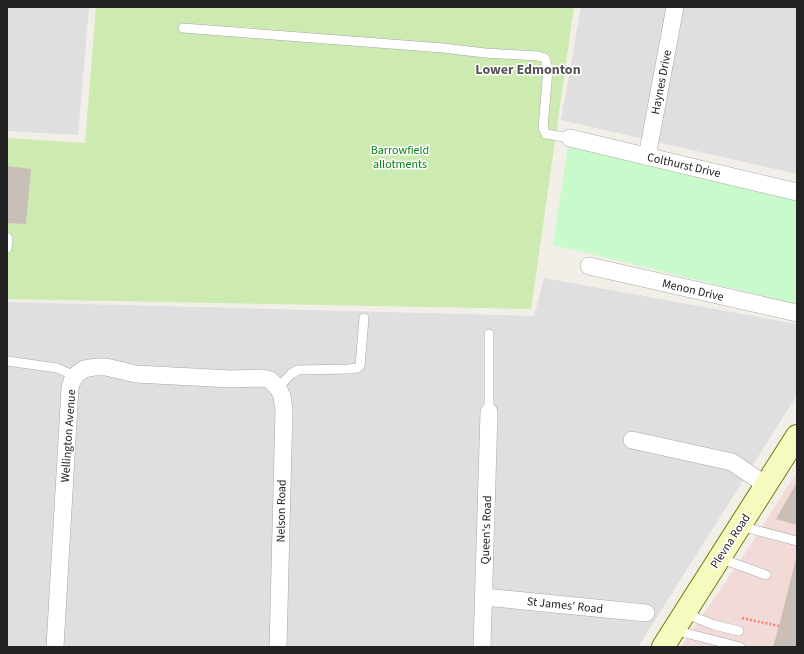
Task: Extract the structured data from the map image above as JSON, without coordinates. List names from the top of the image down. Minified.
{"streets":{"street":["Haynes Drive","Colthurst Drive","Menon Drive","Wellington Avenue","Nelson Road","Queen's Road","Plevna Road","St James' Road"]},"crossings":[["Haynes Drive","Colthurst Drive"],["Wellington Avenue","Nelson Road"],["Queen's Road","St James' Road"]],"districts":["Lower Edmonton"],"parks":["Barrowfield allotments"]}
